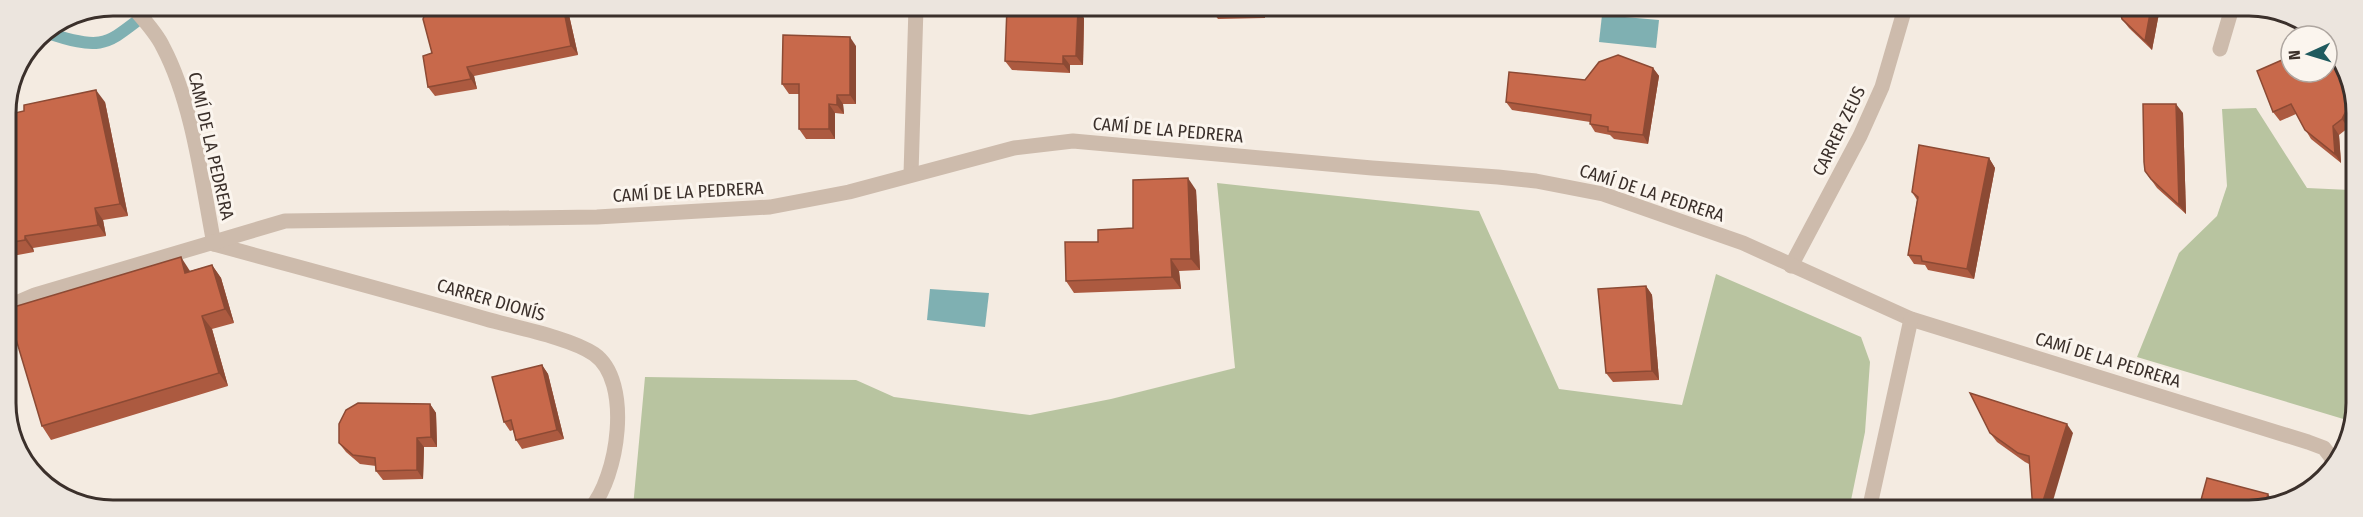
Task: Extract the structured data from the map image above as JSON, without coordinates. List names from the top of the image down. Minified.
{"streets":{"street":["CAMÍ DE LA PEDRERA","CARRER ZEUS","CARRER DIONÍS"]},"crossings":[["CAMÍ DE LA PEDRERA","CARRER ZEUS"],["CAMÍ DE LA PEDRERA","CARRER DIONÍS"]],"north":"left"}
